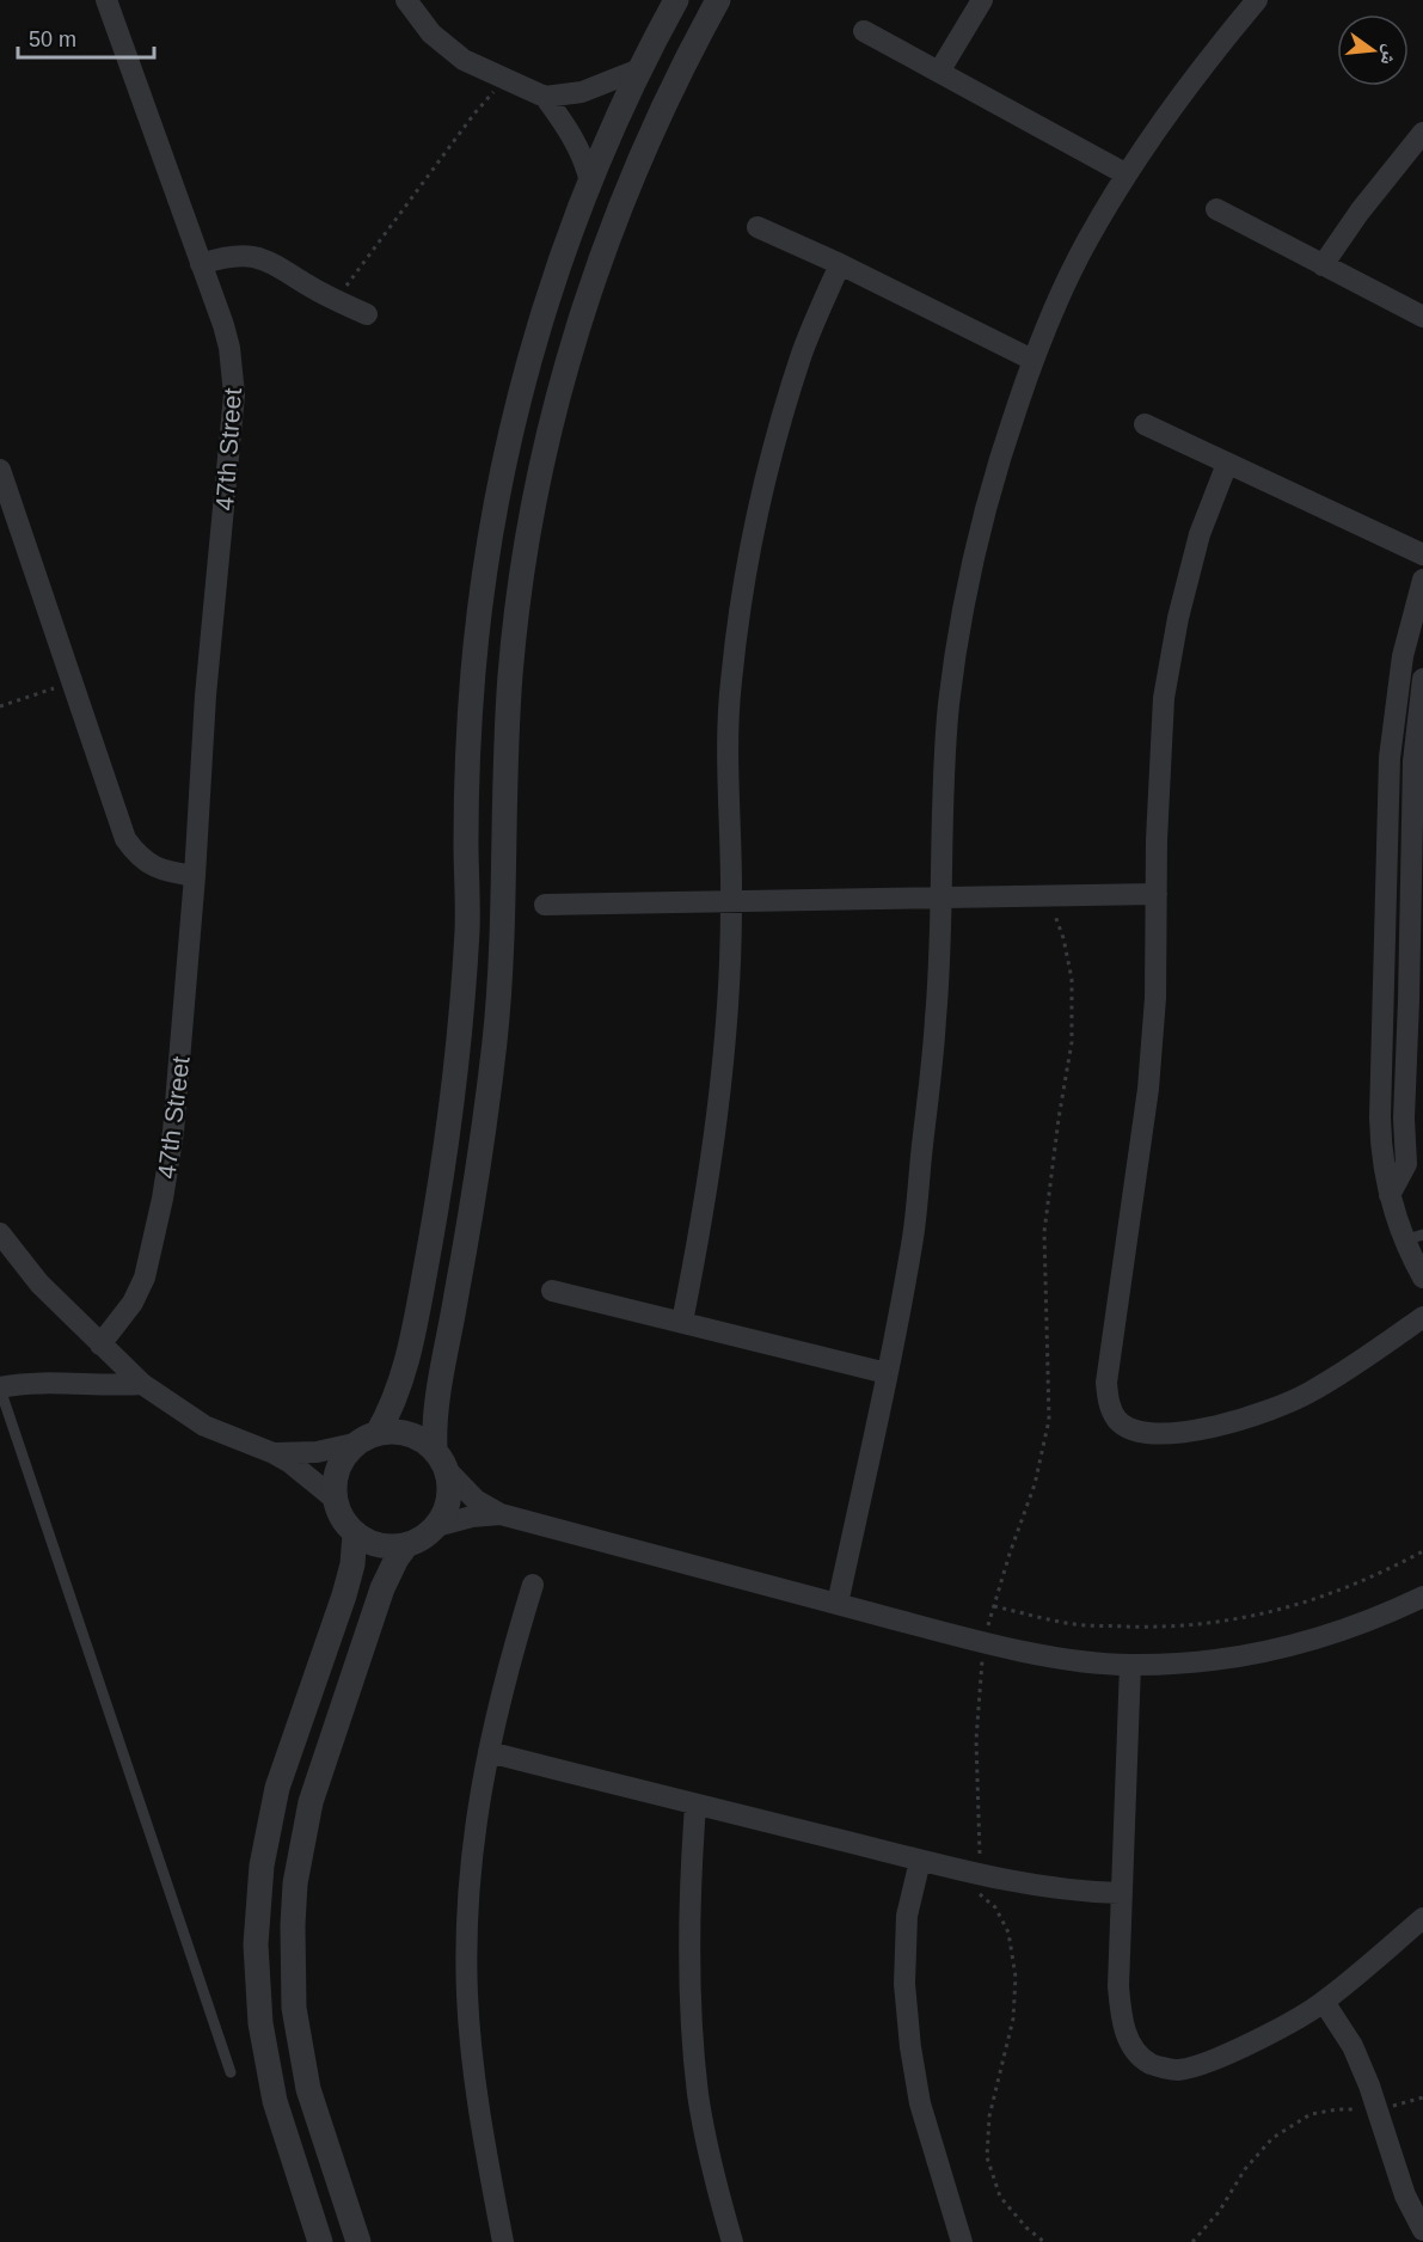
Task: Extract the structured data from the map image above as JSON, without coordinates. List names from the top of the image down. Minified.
{"streets":{"street":["47th Street"]},"scale_bar":"50 m","north":"right"}
